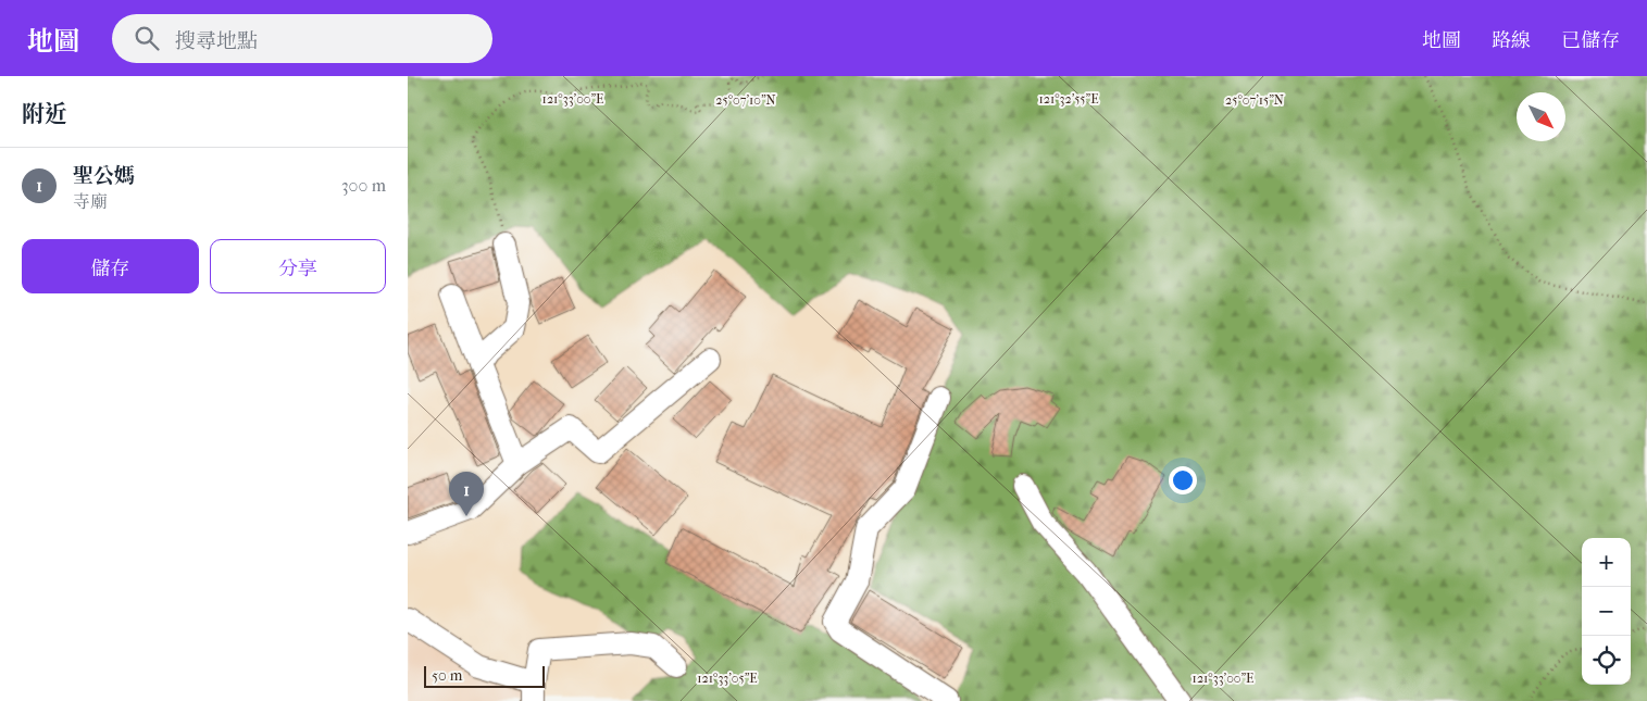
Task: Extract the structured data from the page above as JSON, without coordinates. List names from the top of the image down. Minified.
{"scale_bar":"50 m","north":"bottom right","page":{"header":"地圖","search":"搜尋地點","nav":["地圖","路線","已儲存"],"heading":"附近","list":[{"mark":"1","name":"聖公媽","note":"寺廟","value":"300 m"}],"buttons":["儲存","分享"],"pins":"1","map_buttons":["+","−"],"scale":"50 m"},"coordinates":["121°33'00\"E","121°32'55\"E","25°07'10\"N","25°07'15\"N","121°33'05\"E"]}
